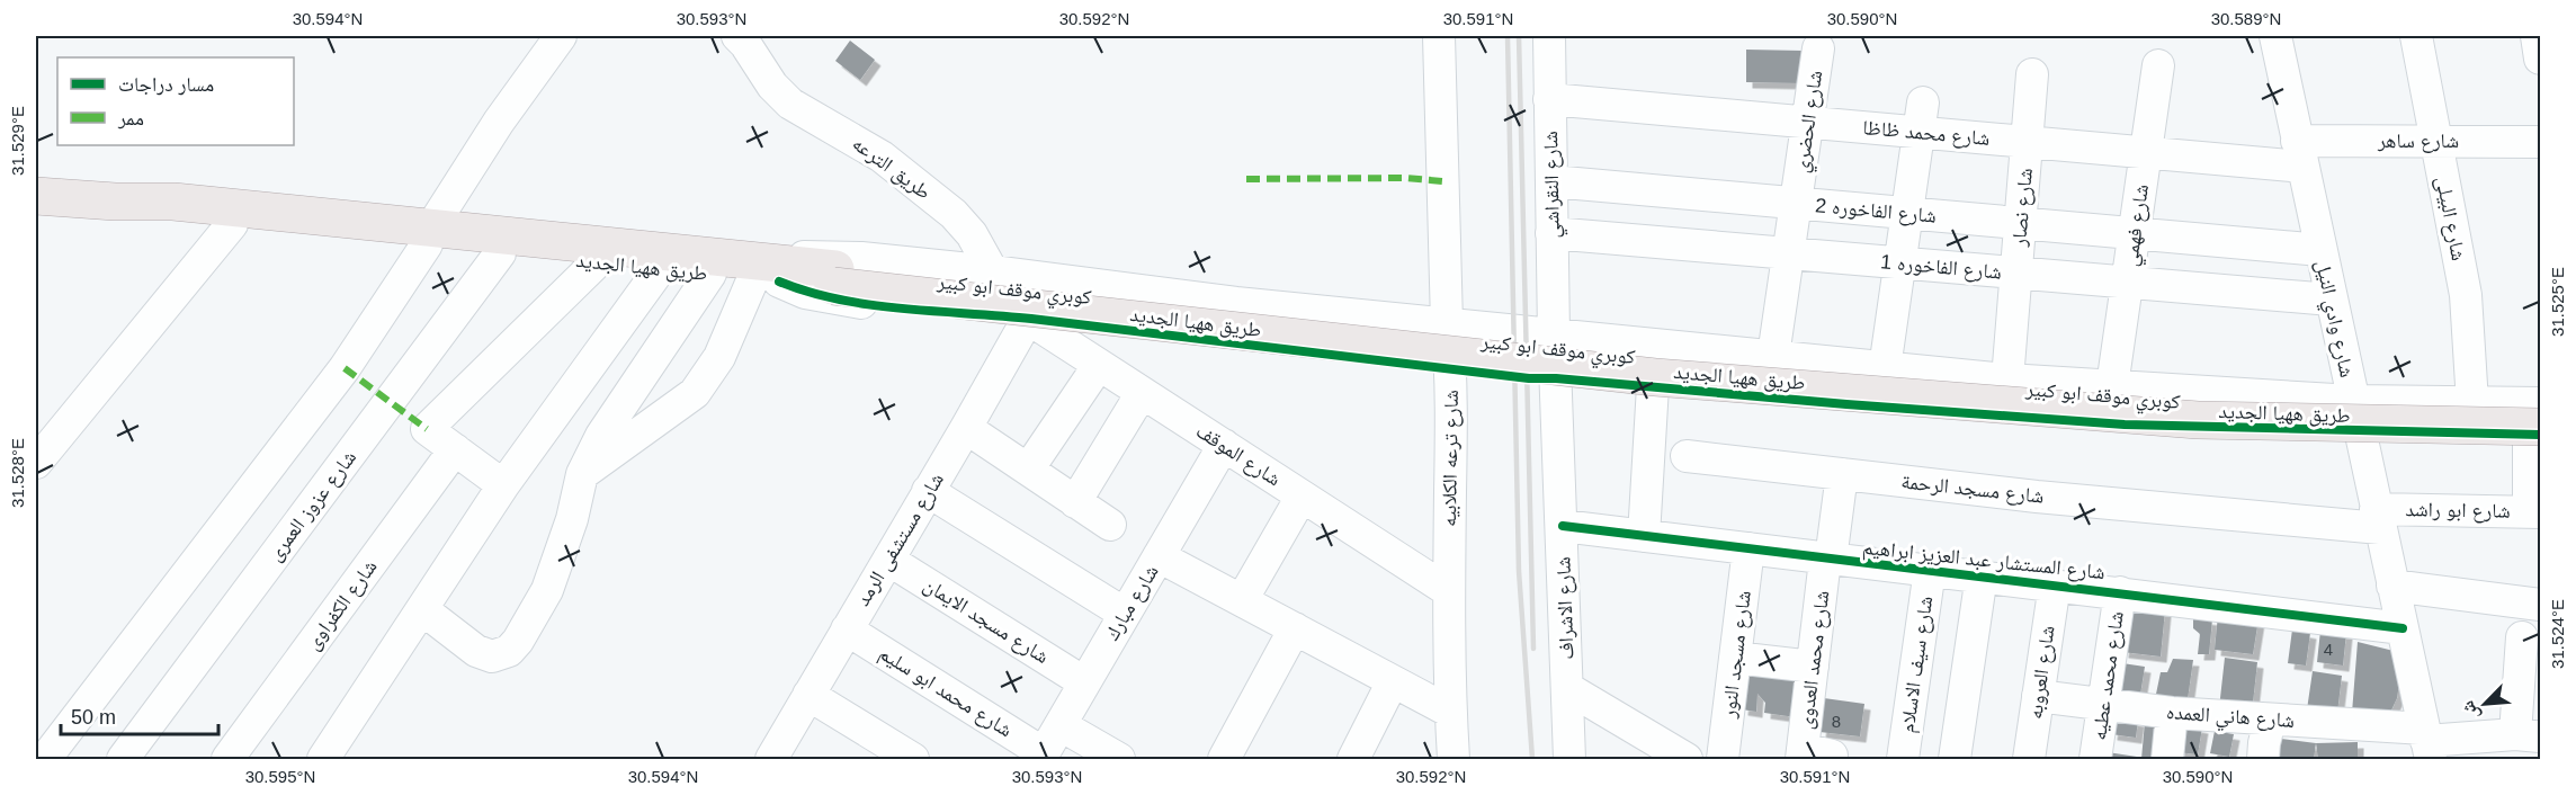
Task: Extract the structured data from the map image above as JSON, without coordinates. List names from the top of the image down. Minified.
{"streets":{"main road":["طريق ههيا الجديد","كوبري موقف ابو كبير"],"street":["شارع الحضري","شارع محمد ظاظا","شارع ساهر","طريق الترعه","شارع النقراشي","شارع نصار","شارع الفاخوره 2","شارع البيلى","شارع فهمي","شارع الفاخوره 1","شارع وادي النيل","شارع الموقف","شارع ترعه الكلابيه","شارع مسجد الرحمة","شارع عزوز العمرى","شارع ابو راشد","شارع مستشفى الرمد","شارع المستشار عبد العزيز ابراهيم","شارع مبارك","شارع الكفراوى","شارع الاشراف","شارع مسجد الايمان","شارع مسجد النور","شارع محمد العدوى","شارع سيف الاسلام","شارع العروبه","شارع محمد عطيه","شارع محمد ابو سليم","شارع هاني العمده"]},"crossings":[["شارع الحضري","شارع محمد ظاظا"],["شارع الحضري","شارع الفاخوره 2"],["شارع الحضري","طريق ههيا الجديد"],["شارع الحضري","شارع الفاخوره 1"],["شارع محمد ظاظا","شارع ساهر"],["شارع محمد ظاظا","شارع النقراشي"],["شارع محمد ظاظا","شارع نصار"],["شارع محمد ظاظا","شارع فهمي"],["شارع محمد ظاظا","شارع وادي النيل"],["شارع ساهر","شارع البيلى"],["شارع ساهر","شارع وادي النيل"],["طريق الترعه","طريق ههيا الجديد"],["طريق الترعه","شارع الموقف"],["طريق الترعه","شارع مستشفى الرمد"],["شارع النقراشي","شارع الفاخوره 2"],["شارع النقراشي","طريق ههيا الجديد"],["شارع النقراشي","شارع الفاخوره 1"],["شارع النقراشي","شارع الاشراف"],["شارع نصار","شارع الفاخوره 2"],["شارع نصار","طريق ههيا الجديد"],["شارع نصار","شارع الفاخوره 1"],["شارع الفاخوره 2","شارع فهمي"],["شارع الفاخوره 2","شارع وادي النيل"],["شارع البيلى","طريق ههيا الجديد"],["شارع فهمي","طريق ههيا الجديد"],["شارع فهمي","شارع الفاخوره 1"],["طريق ههيا الجديد","كوبري موقف ابو كبير"],["طريق ههيا الجديد","شارع وادي النيل"],["طريق ههيا الجديد","شارع الموقف"],["طريق ههيا الجديد","شارع ترعه الكلابيه"],["طريق ههيا الجديد","شارع عزوز العمرى"],["طريق ههيا الجديد","شارع مستشفى الرمد"],["طريق ههيا الجديد","شارع الاشراف"],["شارع الفاخوره 1","شارع وادي النيل"],["شارع وادي النيل","شارع مسجد الرحمة"],["شارع وادي النيل","شارع ابو راشد"],["شارع وادي النيل","شارع المستشار عبد العزيز ابراهيم"],["شارع وادي النيل","شارع هاني العمده"],["شارع الموقف","شارع ترعه الكلابيه"],["شارع الموقف","شارع مستشفى الرمد"],["شارع الموقف","شارع مبارك"],["شارع مسجد الرحمة","شارع ابو راشد"],["شارع مسجد الرحمة","شارع محمد العدوى"],["شارع مستشفى الرمد","شارع مسجد الايمان"],["شارع مستشفى الرمد","شارع محمد ابو سليم"],["شارع المستشار عبد العزيز ابراهيم","شارع الاشراف"],["شارع المستشار عبد العزيز ابراهيم","شارع مسجد النور"],["شارع المستشار عبد العزيز ابراهيم","شارع محمد العدوى"],["شارع المستشار عبد العزيز ابراهيم","شارع سيف الاسلام"],["شارع المستشار عبد العزيز ابراهيم","شارع العروبه"],["شارع المستشار عبد العزيز ابراهيم","شارع محمد عطيه"],["شارع مبارك","شارع مسجد الايمان"],["شارع مبارك","شارع محمد ابو سليم"],["شارع العروبه","شارع هاني العمده"],["شارع محمد عطيه","شارع هاني العمده"]],"house_numbers":["4","8"],"legend":["مسار دراجات","ممر"],"scale_bar":"50 m","north":"bottom left","coordinates":["30.594°N","30.593°N","30.592°N","30.591°N","30.590°N","30.589°N","31.529°E","31.525°E","31.528°E","31.524°E","30.595°N"]}
